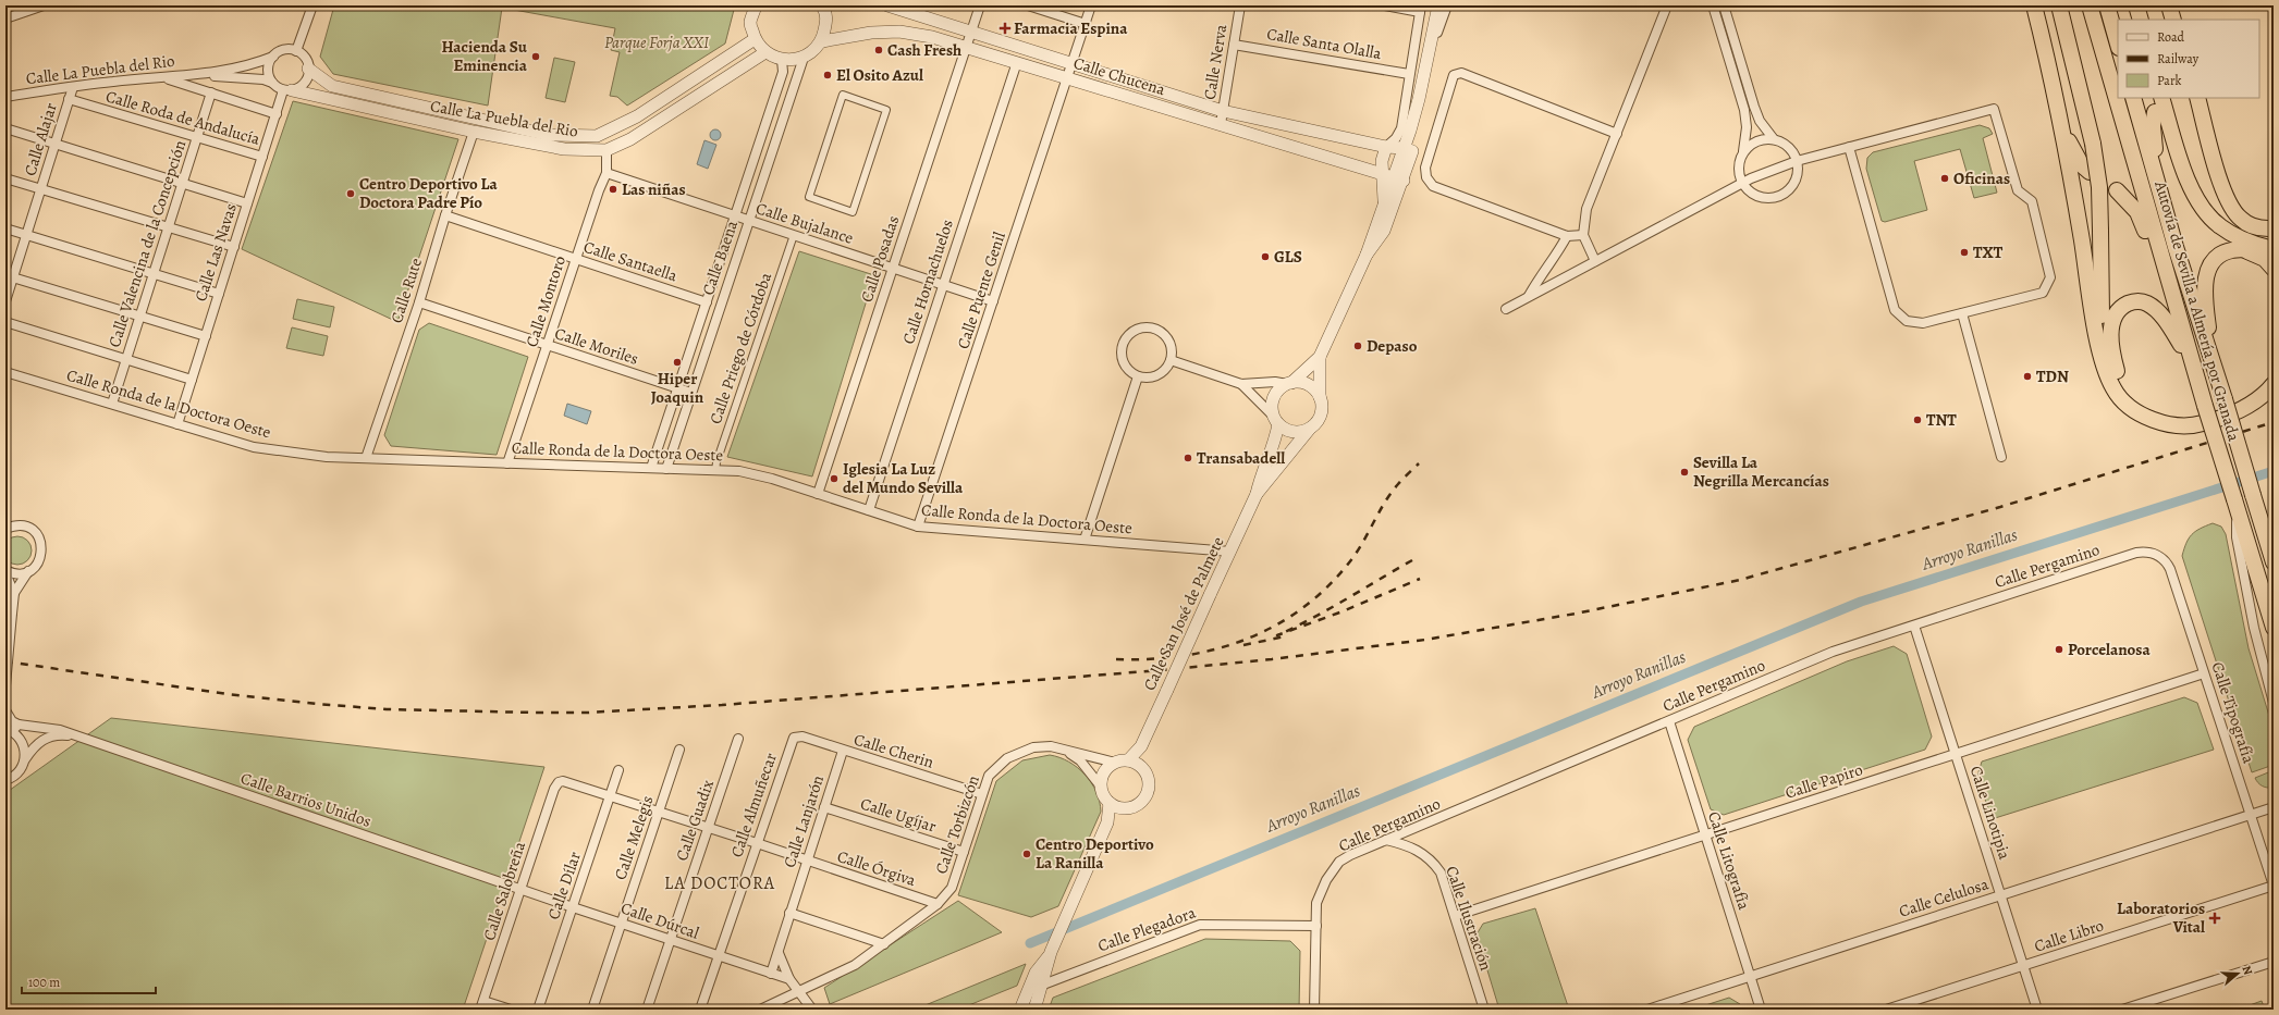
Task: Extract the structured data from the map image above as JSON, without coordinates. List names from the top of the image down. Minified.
{"streets":{"highway":["Autovía de Sevilla a Almería por Granada"],"street":["Calle Santa Olalla","Calle Nerva","Calle La Puebla del Rio","Calle Chucena","Calle Roda de Andalucía","Calle Alajar","Calle Bujalance","Calle Valencina de la Concepción","Calle Las Navas","Calle Baena","Calle Posadas","Calle Santaella","Calle Hornachuelos","Calle Rute","Calle Puente Genil","Calle Montoro","Calle Moriles","Calle Priego de Córdoba","Calle Ronda de la Doctora Oeste","Calle Pergamino","Calle San José de Palmete","Calle Tipografía","Calle Cherin","Calle Papiro","Calle Barrios Unidos","Calle Almuñecar","Calle Linotipia","Calle Ugíjar","Calle Guadix","Calle Lanjarón","Calle Torbizcón","Calle Melegis","Calle Litografía","Calle Órgiva","Calle Dílar","Calle Salobreña","Calle Celulosa","Calle Ilustración","Calle Dúrcal","Calle Plegadora","Calle Libro"]},"crossings":[["Calle Santa Olalla","Calle Nerva"],["Calle Nerva","Calle Chucena"],["Calle La Puebla del Rio","Calle Alajar"],["Calle La Puebla del Rio","Calle Las Navas"],["Calle La Puebla del Rio","Calle Rute"],["Calle La Puebla del Rio","Calle Montoro"],["Calle Chucena","Calle Posadas"],["Calle Chucena","Calle Hornachuelos"],["Calle Chucena","Calle Puente Genil"],["Calle Roda de Andalucía","Calle Alajar"],["Calle Roda de Andalucía","Calle Valencina de la Concepción"],["Calle Roda de Andalucía","Calle Las Navas"],["Calle Bujalance","Calle Baena"],["Calle Bujalance","Calle Posadas"],["Calle Bujalance","Calle Hornachuelos"],["Calle Bujalance","Calle Puente Genil"],["Calle Bujalance","Calle Montoro"],["Calle Bujalance","Calle Priego de Córdoba"],["Calle Valencina de la Concepción","Calle Ronda de la Doctora Oeste"],["Calle Las Navas","Calle Ronda de la Doctora Oeste"],["Calle Baena","Calle Santaella"],["Calle Baena","Calle Moriles"],["Calle Baena","Calle Ronda de la Doctora Oeste"],["Calle Posadas","Calle Ronda de la Doctora Oeste"],["Calle Santaella","Calle Rute"],["Calle Santaella","Calle Montoro"],["Calle Hornachuelos","Calle Ronda de la Doctora Oeste"],["Calle Rute","Calle Moriles"],["Calle Rute","Calle Ronda de la Doctora Oeste"],["Calle Puente Genil","Calle Ronda de la Doctora Oeste"],["Calle Montoro","Calle Moriles"],["Calle Montoro","Calle Ronda de la Doctora Oeste"],["Calle Priego de Córdoba","Calle Ronda de la Doctora Oeste"],["Calle Ronda de la Doctora Oeste","Calle San José de Palmete"],["Calle Pergamino","Calle Tipografía"],["Calle Pergamino","Calle Linotipia"],["Calle Pergamino","Calle Litografía"],["Calle Pergamino","Calle Ilustración"],["Calle Pergamino","Calle Plegadora"],["Calle San José de Palmete","Calle Torbizcón"],["Calle Tipografía","Calle Papiro"],["Calle Tipografía","Calle Celulosa"],["Calle Tipografía","Calle Libro"],["Calle Cherin","Calle Almuñecar"],["Calle Cherin","Calle Lanjarón"],["Calle Cherin","Calle Torbizcón"],["Calle Papiro","Calle Linotipia"],["Calle Papiro","Calle Litografía"],["Calle Papiro","Calle Ilustración"],["Calle Barrios Unidos","Calle Salobreña"],["Calle Barrios Unidos","Calle Dúrcal"],["Calle Almuñecar","Calle Órgiva"],["Calle Almuñecar","Calle Dúrcal"],["Calle Linotipia","Calle Celulosa"],["Calle Linotipia","Calle Libro"],["Calle Ugíjar","Calle Lanjarón"],["Calle Ugíjar","Calle Torbizcón"],["Calle Guadix","Calle Órgiva"],["Calle Guadix","Calle Dúrcal"],["Calle Lanjarón","Calle Órgiva"],["Calle Lanjarón","Calle Dúrcal"],["Calle Torbizcón","Calle Órgiva"],["Calle Melegis","Calle Órgiva"],["Calle Melegis","Calle Dúrcal"],["Calle Litografía","Calle Celulosa"],["Calle Órgiva","Calle Dílar"],["Calle Órgiva","Calle Salobreña"],["Calle Dílar","Calle Dúrcal"],["Calle Salobreña","Calle Dúrcal"]],"districts":["LA DOCTORA"],"water":["Arroyo Ranillas"],"parks":["Parque Forja XXI"],"places":{"health":["Farmacia Espina","Laboratorios Vital"],"other":["Cash Fresh","Hacienda Su Eminencia","El Osito Azul","Oficinas","Las niñas","Centro Deportivo La Doctora Padre Pío","TXT","GLS","Depaso","Hiper Joaquin","TDN","TNT","Transabadell","Sevilla La Negrilla Mercancías","Iglesia La Luz del Mundo Sevilla","Porcelanosa","Centro Deportivo La Ranilla"]},"legend":["Road","Railway","Park"],"scale_bar":"100 m","north":"right"}
